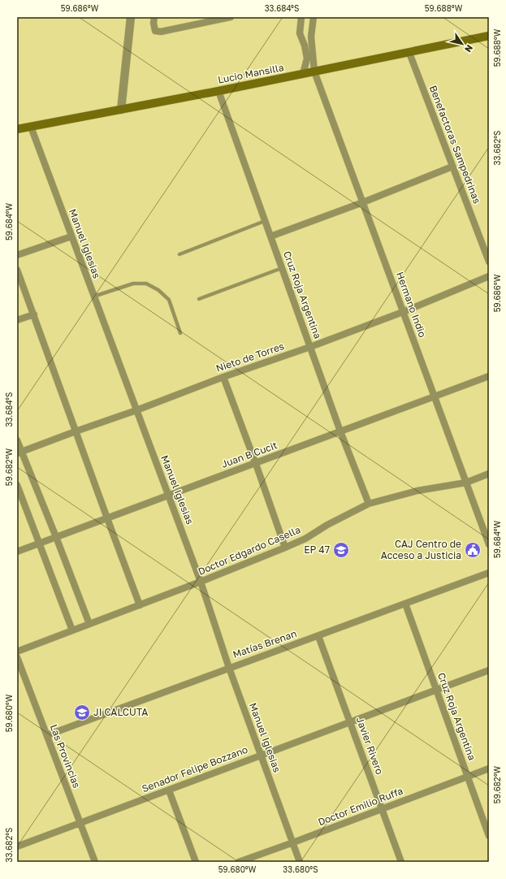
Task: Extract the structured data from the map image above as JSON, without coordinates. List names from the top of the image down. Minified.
{"streets":{"main road":["Lucio Mansilla"],"street":["Benefactoras Sampedrinas","Manuel Iglesias","Cruz Roja Argentina","Hermano Indio","Nieto de Torres","Juan B Cucit","Doctor Edgardo Casella","Matías Brenan","Javier Rivero","Las Provincias","Senador Felipe Bozzano","Doctor Emilio Ruffa"]},"crossings":[["Lucio Mansilla","Benefactoras Sampedrinas"],["Lucio Mansilla","Manuel Iglesias"],["Lucio Mansilla","Cruz Roja Argentina"],["Lucio Mansilla","Hermano Indio"],["Manuel Iglesias","Nieto de Torres"],["Manuel Iglesias","Juan B Cucit"],["Manuel Iglesias","Doctor Edgardo Casella"],["Manuel Iglesias","Matías Brenan"],["Manuel Iglesias","Senador Felipe Bozzano"],["Manuel Iglesias","Doctor Emilio Ruffa"],["Cruz Roja Argentina","Nieto de Torres"],["Cruz Roja Argentina","Juan B Cucit"],["Cruz Roja Argentina","Doctor Edgardo Casella"],["Cruz Roja Argentina","Matías Brenan"],["Cruz Roja Argentina","Senador Felipe Bozzano"],["Cruz Roja Argentina","Doctor Emilio Ruffa"],["Hermano Indio","Nieto de Torres"],["Hermano Indio","Juan B Cucit"],["Hermano Indio","Doctor Edgardo Casella"],["Matías Brenan","Javier Rivero"],["Matías Brenan","Las Provincias"],["Javier Rivero","Senador Felipe Bozzano"],["Javier Rivero","Doctor Emilio Ruffa"],["Las Provincias","Senador Felipe Bozzano"]],"places":{"school or university":["EP 47","JI CALCUTA"],"public building":["CAJ Centro de Acceso a Justicia"]},"north":"bottom right","coordinates":["59.686°W","33.684°S","59.688°W","33.682°S","59.684°W","59.682°W","59.680°W","33.680°S"]}
